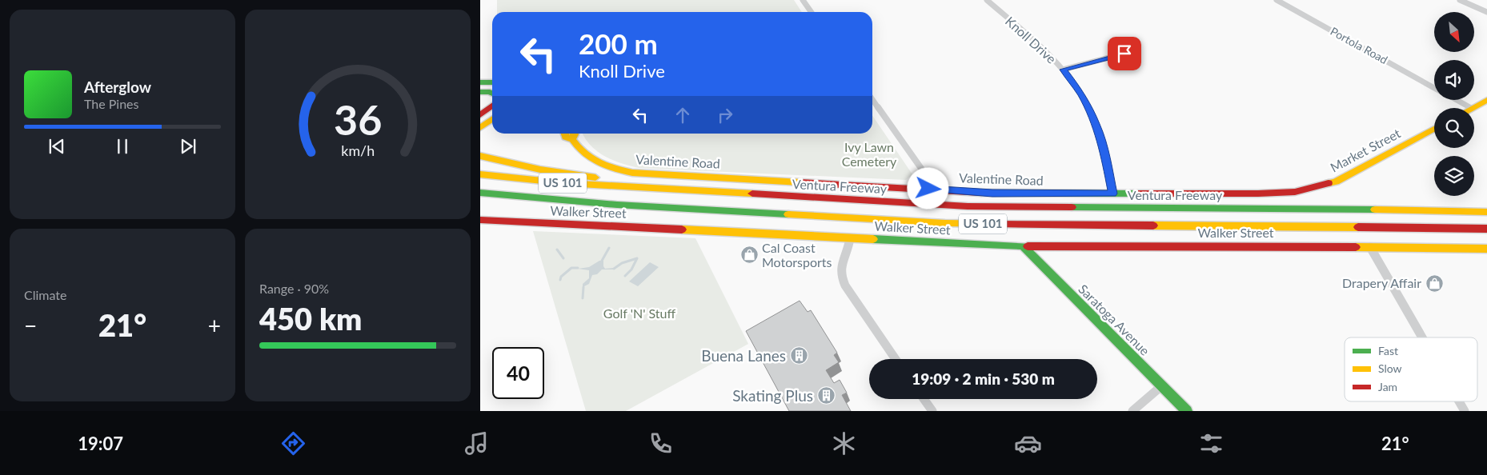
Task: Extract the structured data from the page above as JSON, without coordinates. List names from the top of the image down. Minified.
{"streets":{"main road":["Market Street","Valentine Road","US 101","Ventura Freeway","Walker Street","Saratoga Avenue"],"street":["Knoll Drive","Portola Road"]},"crossings":[["Knoll Drive","Valentine Road"],["Market Street","Valentine Road"],["Walker Street","Saratoga Avenue"]],"parks":["Ivy Lawn Cemetery","Golf 'N' Stuff"],"places":{"shop":["Cal Coast Motorsports","Drapery Affair"],"building":["Buena Lanes","Skating Plus"]},"legend":["Fast","Slow","Jam"],"north":"bottom right","page":{"turn":["200 m","Knoll Drive"],"song":["Afterglow","The Pines"],"tile":["Climate",["Range · 90%","450 km"]],"heat":["−","21°","+"],"limit":"40","trip":"19:09 · 2 min · 530 m","tabs":["19:07","21°"],"gauge":["36","km/h"]}}
